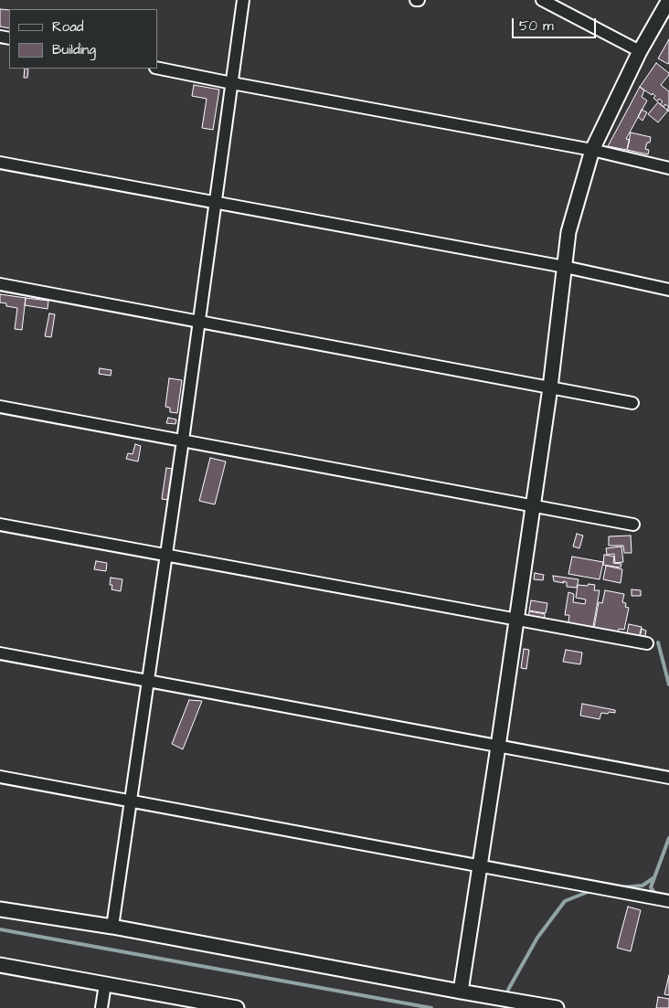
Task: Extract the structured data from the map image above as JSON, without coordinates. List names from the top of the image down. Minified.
{"legend":["Road","Building"],"scale_bar":"50 m"}
